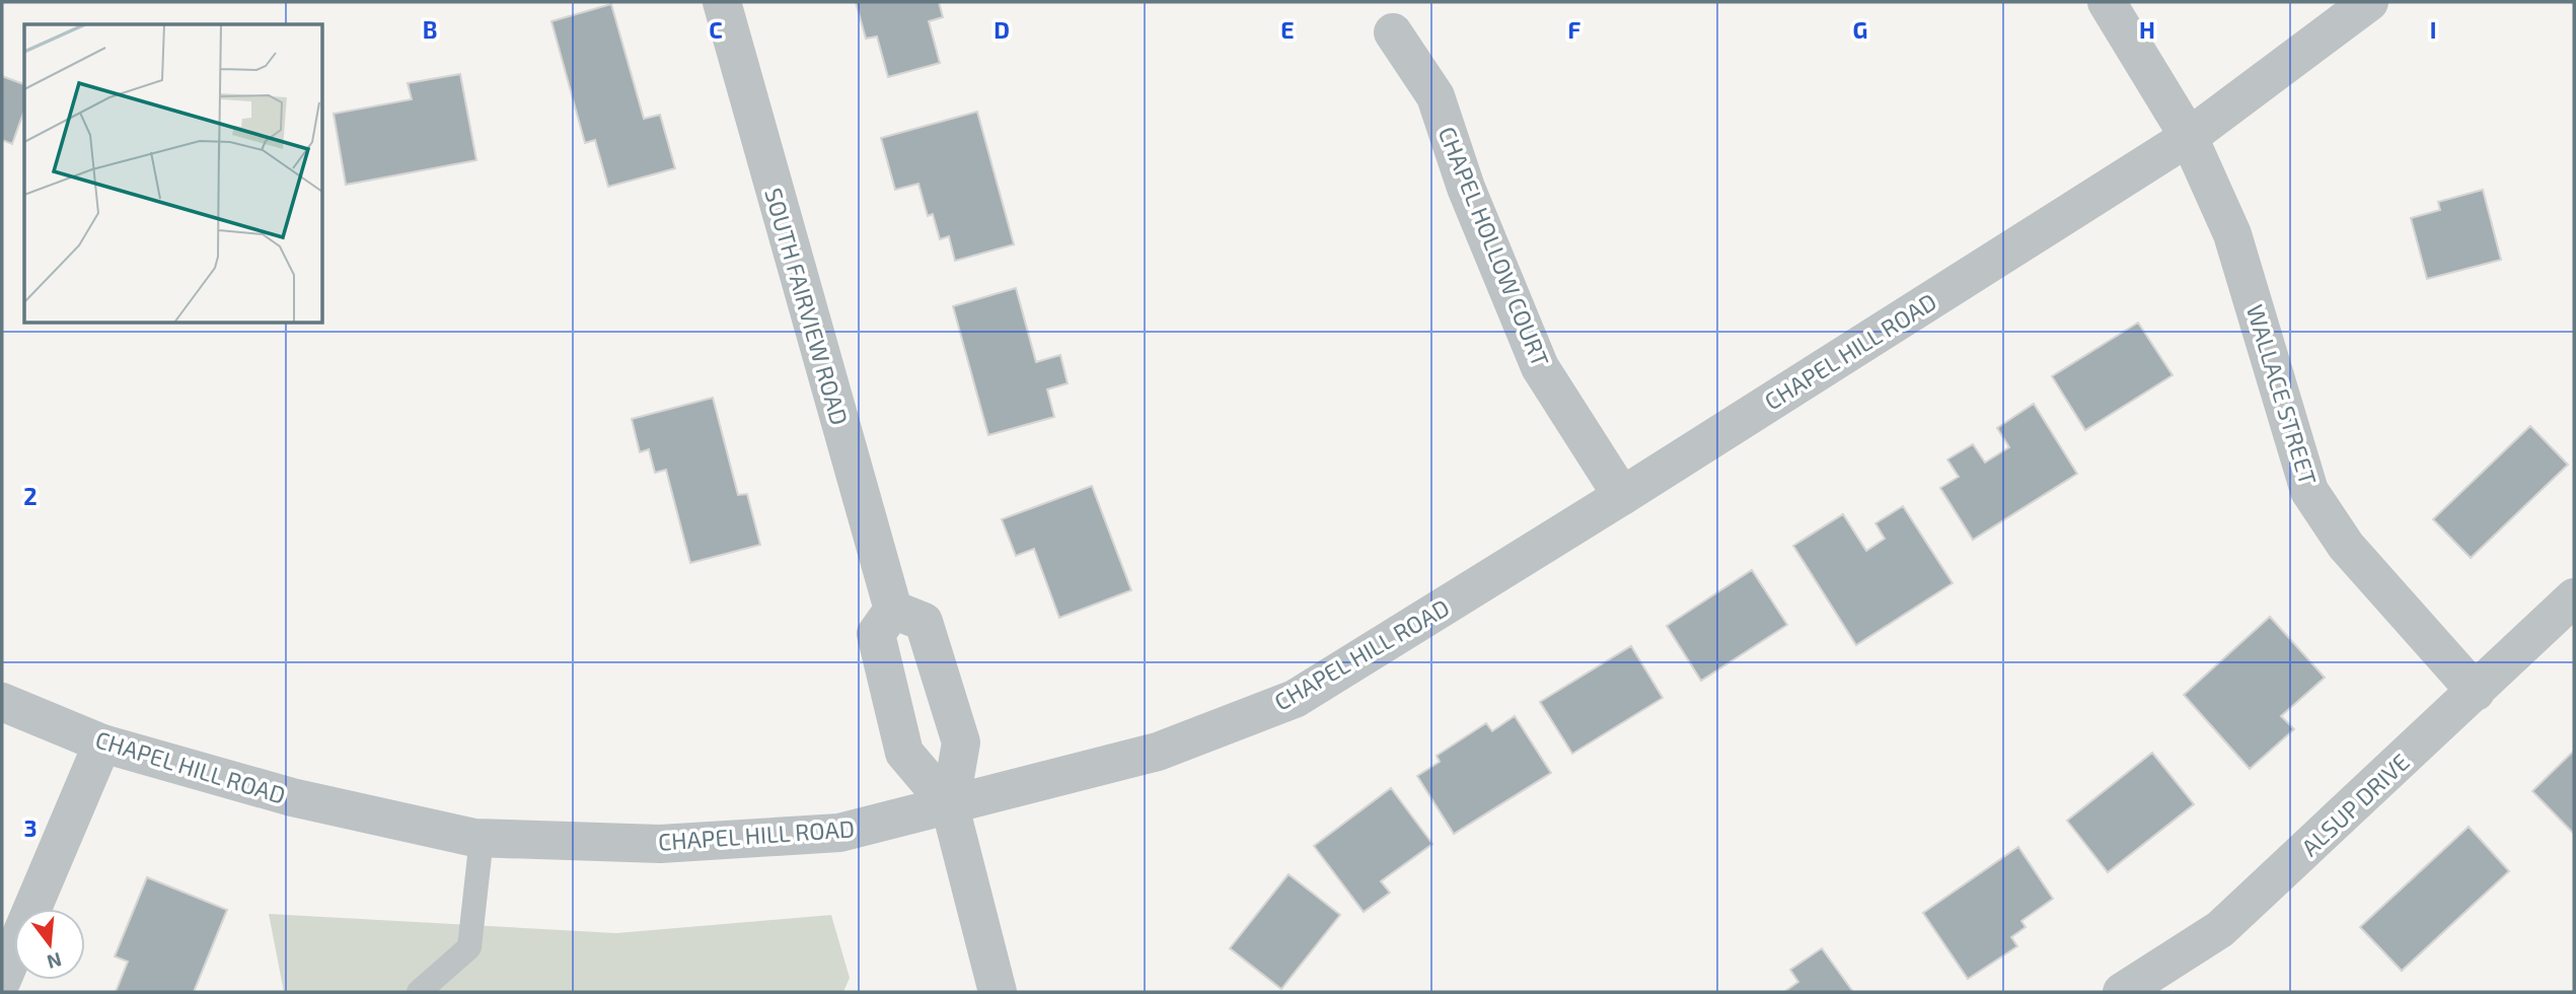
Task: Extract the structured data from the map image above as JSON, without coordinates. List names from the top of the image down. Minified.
{"streets":{"street":["CHAPEL HOLLOW COURT","SOUTH FAIRVIEW ROAD","CHAPEL HILL ROAD","WALLACE STREET","ALSUP DRIVE"]},"crossings":[["CHAPEL HOLLOW COURT","CHAPEL HILL ROAD"],["CHAPEL HILL ROAD","WALLACE STREET"],["WALLACE STREET","ALSUP DRIVE"]],"north":"bottom","grid":{"columns":["B","C","D","E","F","G","H","I"],"rows":["2","3"]}}
